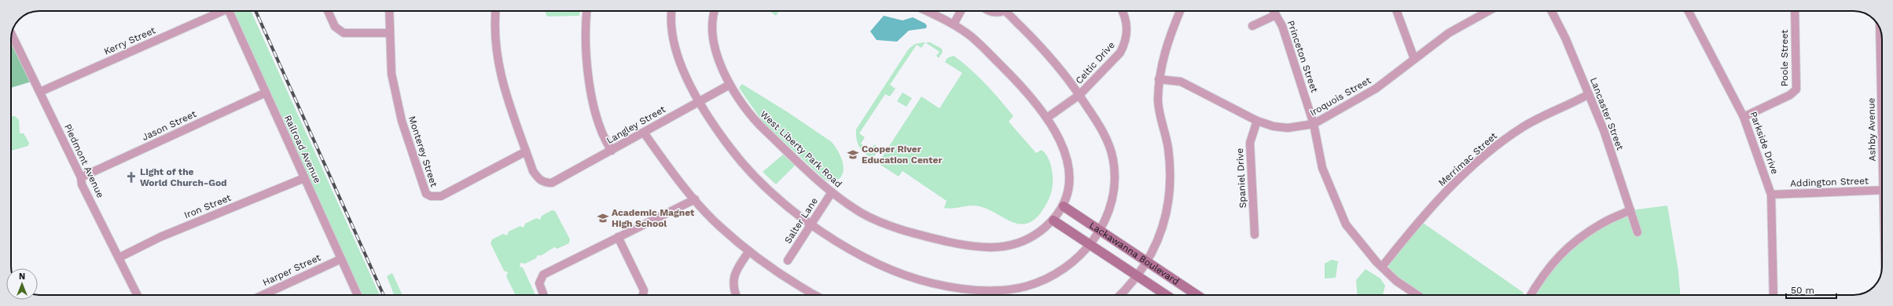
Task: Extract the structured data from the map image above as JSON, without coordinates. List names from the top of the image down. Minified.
{"streets":{"street":["Kerry Street","Princeton Street","Poole Street","Celtic Drive","Iroquois Street","Lancaster Street","Langley Street","Jason Street","Ashby Avenue","Parkside Drive","Railroad Avenue","West Liberty Park Road","Monterey Street","Merrimac Street","Piedmont Avenue","Spaniel Drive","Addington Street","Iron Street","Salter Lane","Lackawanna Boulevard","Harper Street"]},"crossings":[["Kerry Street","Piedmont Avenue"],["Princeton Street","Iroquois Street"],["Princeton Street","Merrimac Street"],["Poole Street","Parkside Drive"],["Iroquois Street","Spaniel Drive"],["Lancaster Street","Merrimac Street"],["Langley Street","West Liberty Park Road"],["Langley Street","Monterey Street"],["Jason Street","Railroad Avenue"],["Jason Street","Piedmont Avenue"],["Parkside Drive","Addington Street"],["Railroad Avenue","Iron Street"],["Railroad Avenue","Harper Street"],["West Liberty Park Road","Salter Lane"],["West Liberty Park Road","Lackawanna Boulevard"],["Piedmont Avenue","Iron Street"]],"places":{"school or university":["Cooper River Education Center","Academic Magnet High School"],"church":["Light of the World Church-God"]},"scale_bar":"50 m","north":"top"}
